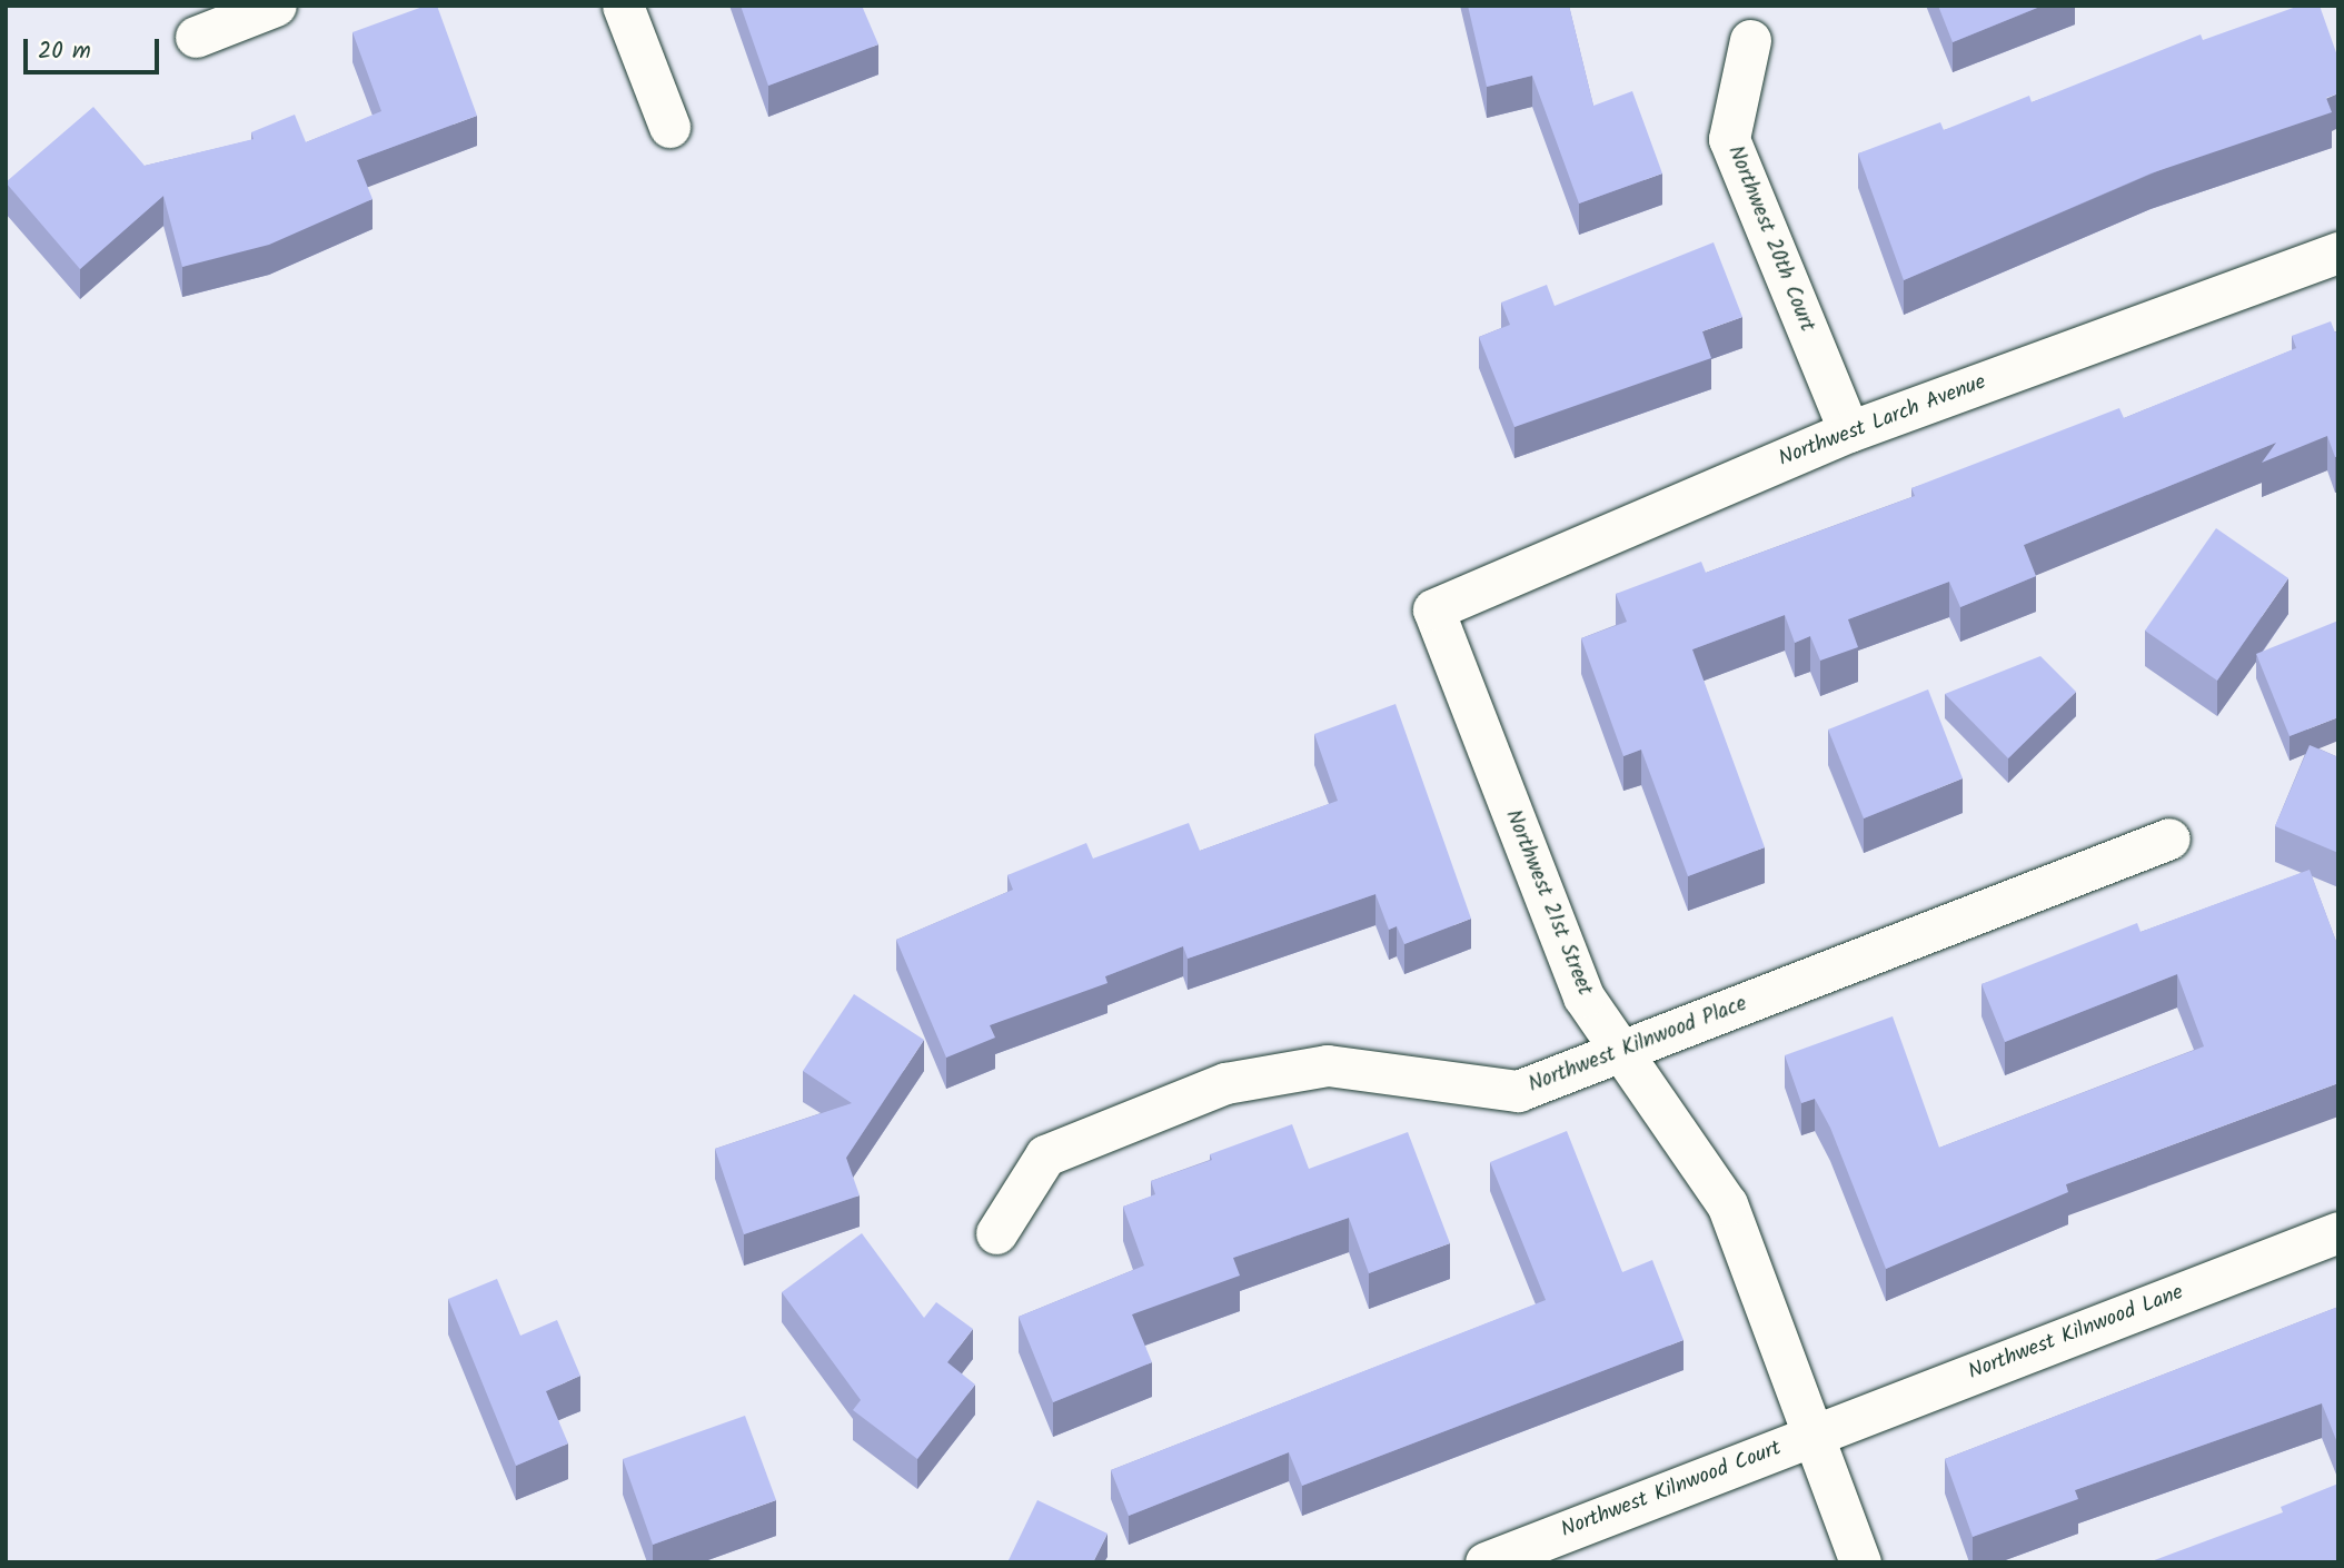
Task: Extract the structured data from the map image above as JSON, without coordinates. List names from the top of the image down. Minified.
{"streets":{"street":["Northwest 20th Court","Northwest Larch Avenue","Northwest 21st Street","Northwest Kilnwood Place","Northwest Kilnwood Lane","Northwest Kilnwood Court"]},"crossings":[["Northwest 20th Court","Northwest Larch Avenue"],["Northwest Larch Avenue","Northwest 21st Street"],["Northwest 21st Street","Northwest Kilnwood Place"],["Northwest 21st Street","Northwest Kilnwood Lane"],["Northwest 21st Street","Northwest Kilnwood Court"],["Northwest Kilnwood Lane","Northwest Kilnwood Court"]],"scale_bar":"20 m"}
